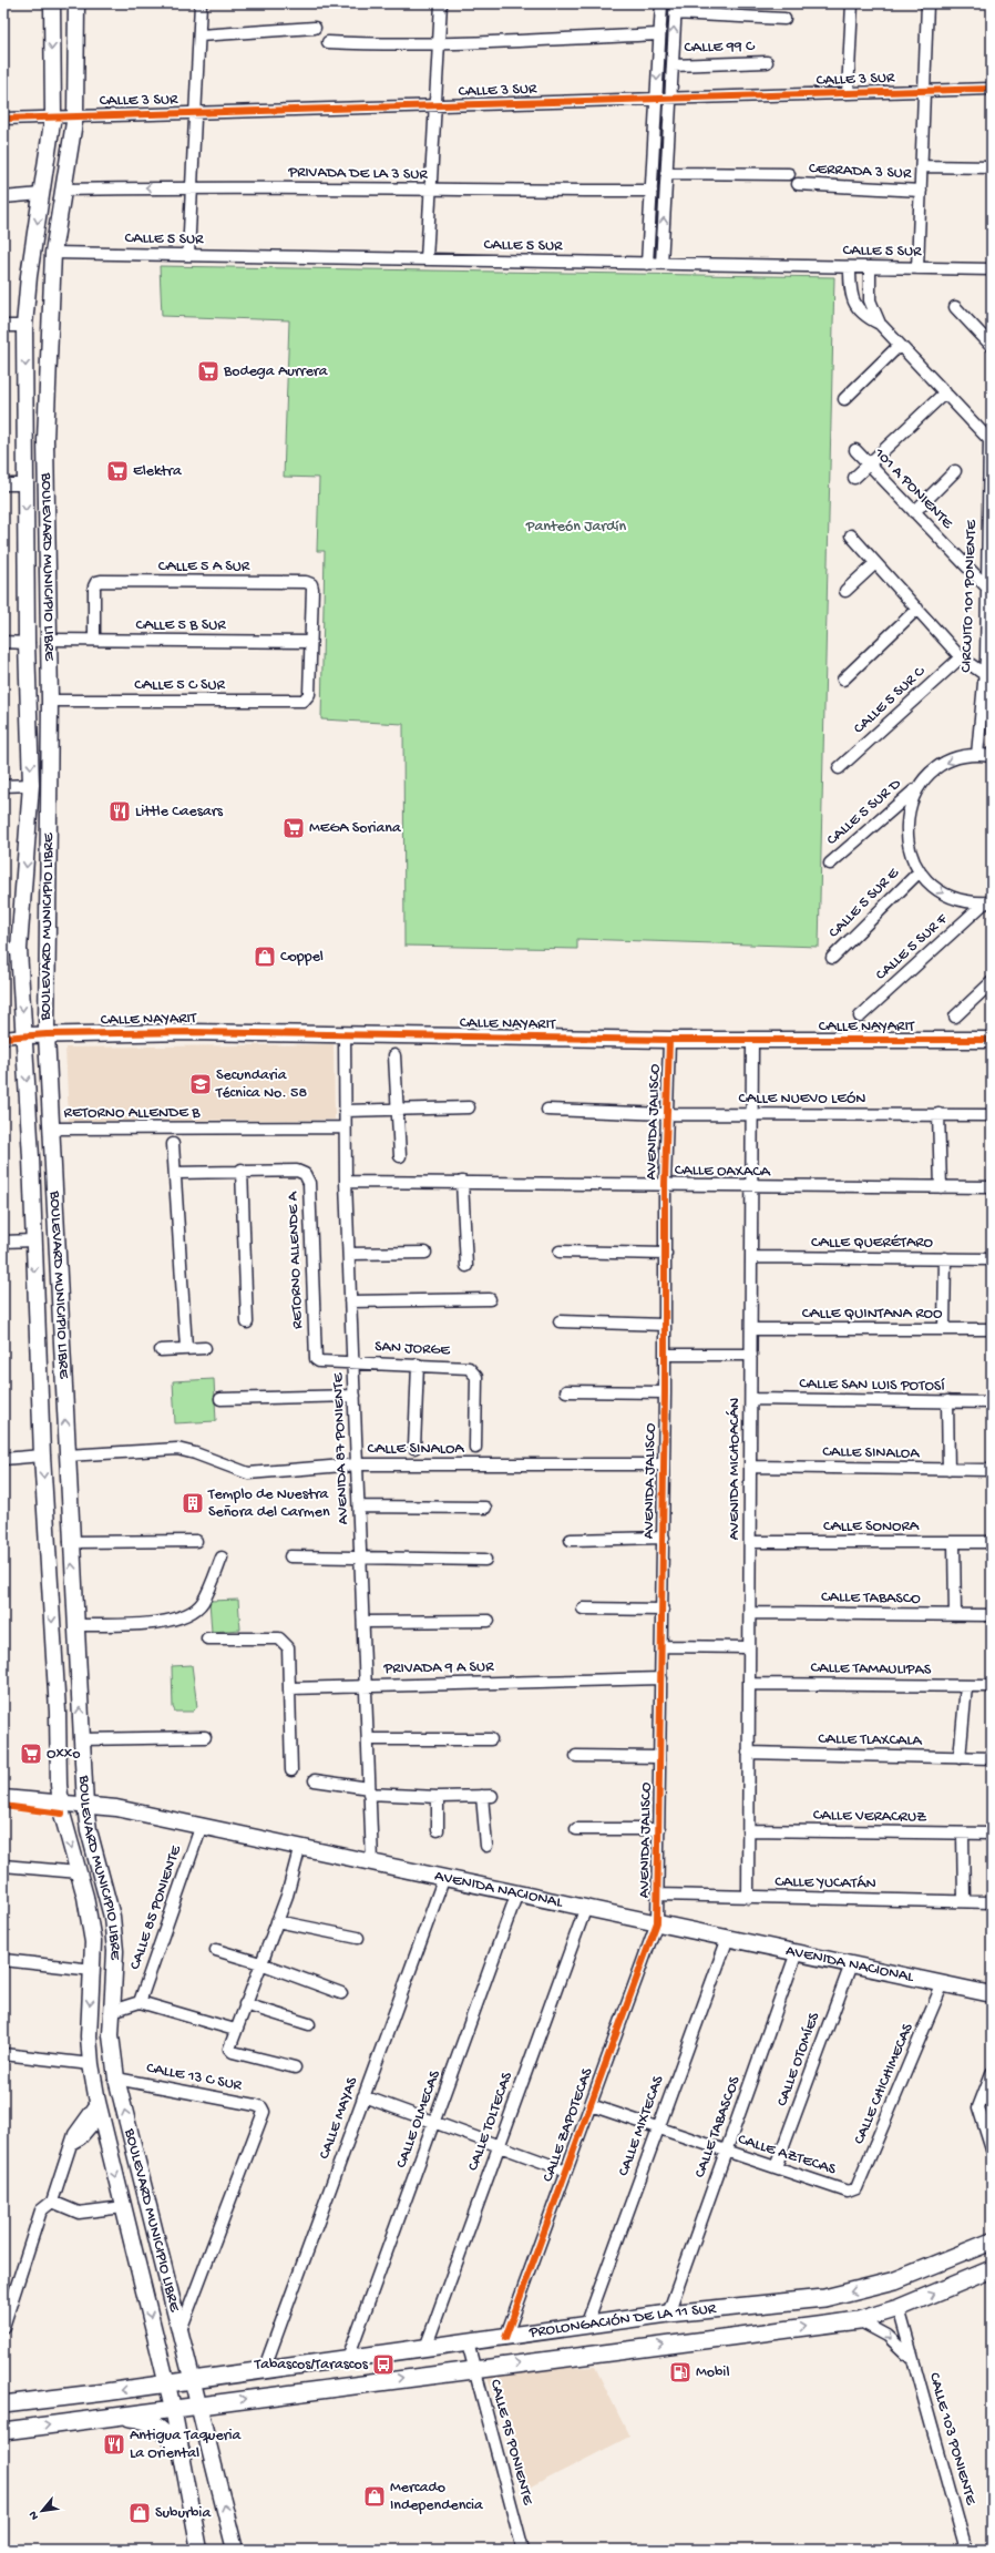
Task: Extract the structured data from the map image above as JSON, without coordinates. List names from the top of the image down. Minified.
{"streets":{"main road":["BOULEVARD MUNICIPIO LIBRE","CALLE NAYARIT","AVENIDA NACIONAL","PROLONGACIÓN DE LA 11 SUR"],"street":["CALLE 99 C","CALLE 3 SUR","CERRADA 3 SUR","PRIVADA DE LA 3 SUR","CALLE 5 SUR","101 A PONIENTE","CALLE 5 A SUR","CIRCUITO 101 PONIENTE","CALLE 5 B SUR","CALLE 5 C SUR","CALLE 5 SUR C","CALLE 5 SUR D","CALLE 5 SUR E","CALLE 5 SUR F","CALLE NUEVO LEÓN","RETORNO ALLENDE B","AVENIDA JALISCO","CALLE OAXACA","CALLE QUERÉTARO","RETORNO ALLENDE A","CALLE QUINTANA ROO","SAN JORGE","CALLE SAN LUIS POTOSÍ","AVENIDA 87 PONIENTE","CALLE SINALOA","AVENIDA MICHOACÁN","CALLE SONORA","CALLE TABASCO","PRIVADA 9 A SUR","CALLE TAMAULIPAS","CALLE TLAXCALA","CALLE VERACRUZ","CALLE YUCATÁN","CALLE 85 PONIENTE","CALLE OTOMÍES","CALLE 13 C SUR","CALLE CHICHIMECAS","CALLE MAYAS","CALLE OLMECAS","CALLE TOLTECAS","CALLE ZAPOTECAS","CALLE MIXTECAS","CALLE TABASCOS","CALLE AZTECAS","CALLE 103 PONIENTE","CALLE 95 PONIENTE"]},"crossings":[["CALLE 3 SUR","BOULEVARD MUNICIPIO LIBRE"],["PRIVADA DE LA 3 SUR","BOULEVARD MUNICIPIO LIBRE"],["CALLE 5 SUR","BOULEVARD MUNICIPIO LIBRE"],["CALLE 5 SUR","CIRCUITO 101 PONIENTE"],["101 A PONIENTE","CIRCUITO 101 PONIENTE"],["CALLE 5 A SUR","CALLE 5 B SUR"],["CALLE 5 A SUR","CALLE 5 C SUR"],["BOULEVARD MUNICIPIO LIBRE","CALLE 5 B SUR"],["BOULEVARD MUNICIPIO LIBRE","CALLE 5 C SUR"],["BOULEVARD MUNICIPIO LIBRE","CALLE NAYARIT"],["BOULEVARD MUNICIPIO LIBRE","RETORNO ALLENDE B"],["BOULEVARD MUNICIPIO LIBRE","CALLE SINALOA"],["BOULEVARD MUNICIPIO LIBRE","AVENIDA NACIONAL"],["BOULEVARD MUNICIPIO LIBRE","CALLE 13 C SUR"],["BOULEVARD MUNICIPIO LIBRE","PROLONGACIÓN DE LA 11 SUR"],["CALLE 5 B SUR","CALLE 5 C SUR"],["CALLE NAYARIT","AVENIDA JALISCO"],["CALLE NAYARIT","AVENIDA 87 PONIENTE"],["CALLE NAYARIT","AVENIDA MICHOACÁN"],["CALLE NUEVO LEÓN","AVENIDA JALISCO"],["CALLE NUEVO LEÓN","AVENIDA MICHOACÁN"],["RETORNO ALLENDE B","AVENIDA 87 PONIENTE"],["AVENIDA JALISCO","CALLE OAXACA"],["AVENIDA JALISCO","CALLE SINALOA"],["AVENIDA JALISCO","PRIVADA 9 A SUR"],["AVENIDA JALISCO","CALLE YUCATÁN"],["AVENIDA JALISCO","AVENIDA NACIONAL"],["AVENIDA JALISCO","CALLE ZAPOTECAS"],["CALLE OAXACA","AVENIDA 87 PONIENTE"],["CALLE OAXACA","AVENIDA MICHOACÁN"],["CALLE QUERÉTARO","AVENIDA MICHOACÁN"],["RETORNO ALLENDE A","SAN JORGE"],["RETORNO ALLENDE A","AVENIDA 87 PONIENTE"],["CALLE QUINTANA ROO","AVENIDA MICHOACÁN"],["SAN JORGE","AVENIDA 87 PONIENTE"],["CALLE SAN LUIS POTOSÍ","AVENIDA MICHOACÁN"],["AVENIDA 87 PONIENTE","CALLE SINALOA"],["AVENIDA 87 PONIENTE","PRIVADA 9 A SUR"],["AVENIDA 87 PONIENTE","AVENIDA NACIONAL"],["CALLE SINALOA","AVENIDA MICHOACÁN"],["AVENIDA MICHOACÁN","CALLE SONORA"],["AVENIDA MICHOACÁN","CALLE TABASCO"],["AVENIDA MICHOACÁN","CALLE TAMAULIPAS"],["AVENIDA MICHOACÁN","CALLE TLAXCALA"],["AVENIDA MICHOACÁN","CALLE VERACRUZ"],["AVENIDA MICHOACÁN","CALLE YUCATÁN"],["AVENIDA NACIONAL","CALLE 85 PONIENTE"],["AVENIDA NACIONAL","CALLE OTOMÍES"],["AVENIDA NACIONAL","CALLE CHICHIMECAS"],["AVENIDA NACIONAL","CALLE MAYAS"],["AVENIDA NACIONAL","CALLE OLMECAS"],["AVENIDA NACIONAL","CALLE TOLTECAS"],["AVENIDA NACIONAL","CALLE ZAPOTECAS"],["AVENIDA NACIONAL","CALLE MIXTECAS"],["AVENIDA NACIONAL","CALLE TABASCOS"],["CALLE OTOMÍES","CALLE AZTECAS"],["CALLE CHICHIMECAS","CALLE AZTECAS"],["CALLE MAYAS","PROLONGACIÓN DE LA 11 SUR"],["CALLE OLMECAS","PROLONGACIÓN DE LA 11 SUR"],["CALLE TOLTECAS","PROLONGACIÓN DE LA 11 SUR"],["CALLE ZAPOTECAS","CALLE AZTECAS"],["CALLE ZAPOTECAS","PROLONGACIÓN DE LA 11 SUR"],["CALLE MIXTECAS","CALLE AZTECAS"],["CALLE MIXTECAS","PROLONGACIÓN DE LA 11 SUR"],["CALLE TABASCOS","CALLE AZTECAS"],["CALLE TABASCOS","PROLONGACIÓN DE LA 11 SUR"],["PROLONGACIÓN DE LA 11 SUR","CALLE 103 PONIENTE"],["PROLONGACIÓN DE LA 11 SUR","CALLE 95 PONIENTE"]],"parks":["Panteón Jardín"],"places":{"supermarket":["Bodega Aurrera","Elektra","MEGA Soriana","Oxxo"],"restaurant":["Little Caesars","Antigua Taqueria La Oriental"],"shop":["Coppel","Mercado Independencia","Suburbia"],"school or university":["Secundaria Técnica No. 58"],"building":["Templo de Nuestra Señora del Carmen"],"bus stop":["Tabascos/Tarascos"],"fuel station":["Mobil"]},"north":"bottom left"}
